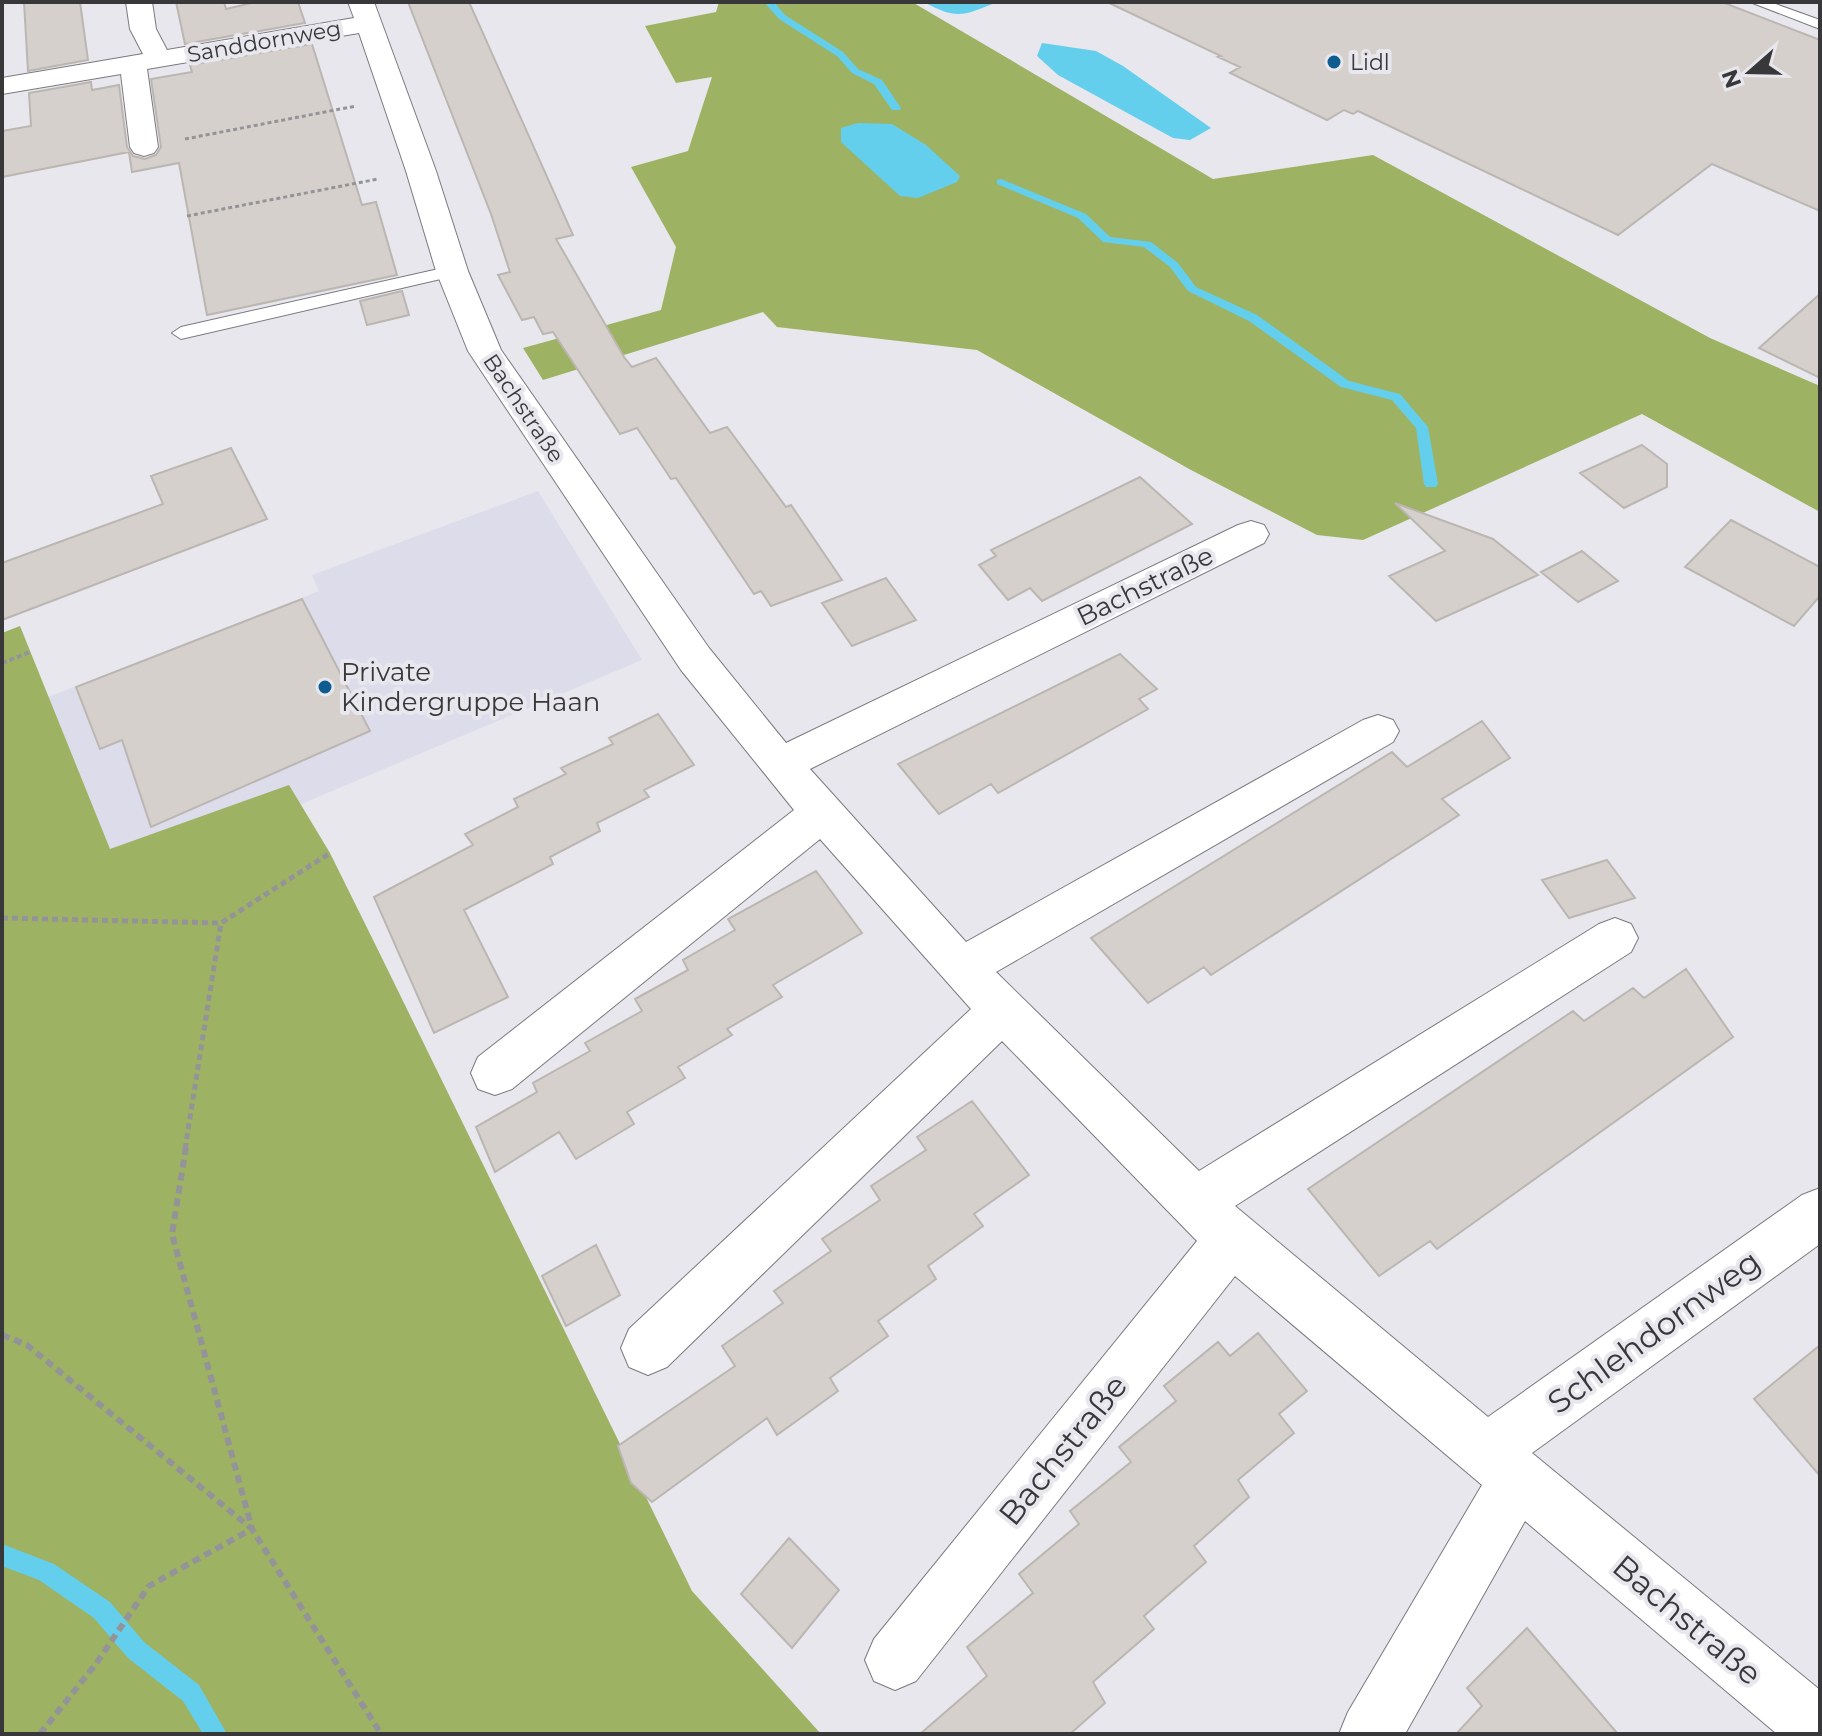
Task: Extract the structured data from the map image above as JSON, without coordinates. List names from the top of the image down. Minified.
{"streets":{"street":["Sanddornweg","Bachstraße","Schlehdornweg"]},"crossings":[["Sanddornweg","Bachstraße"],["Bachstraße","Schlehdornweg"]],"places":["Lidl","Private Kindergruppe Haan"],"north":"left"}
